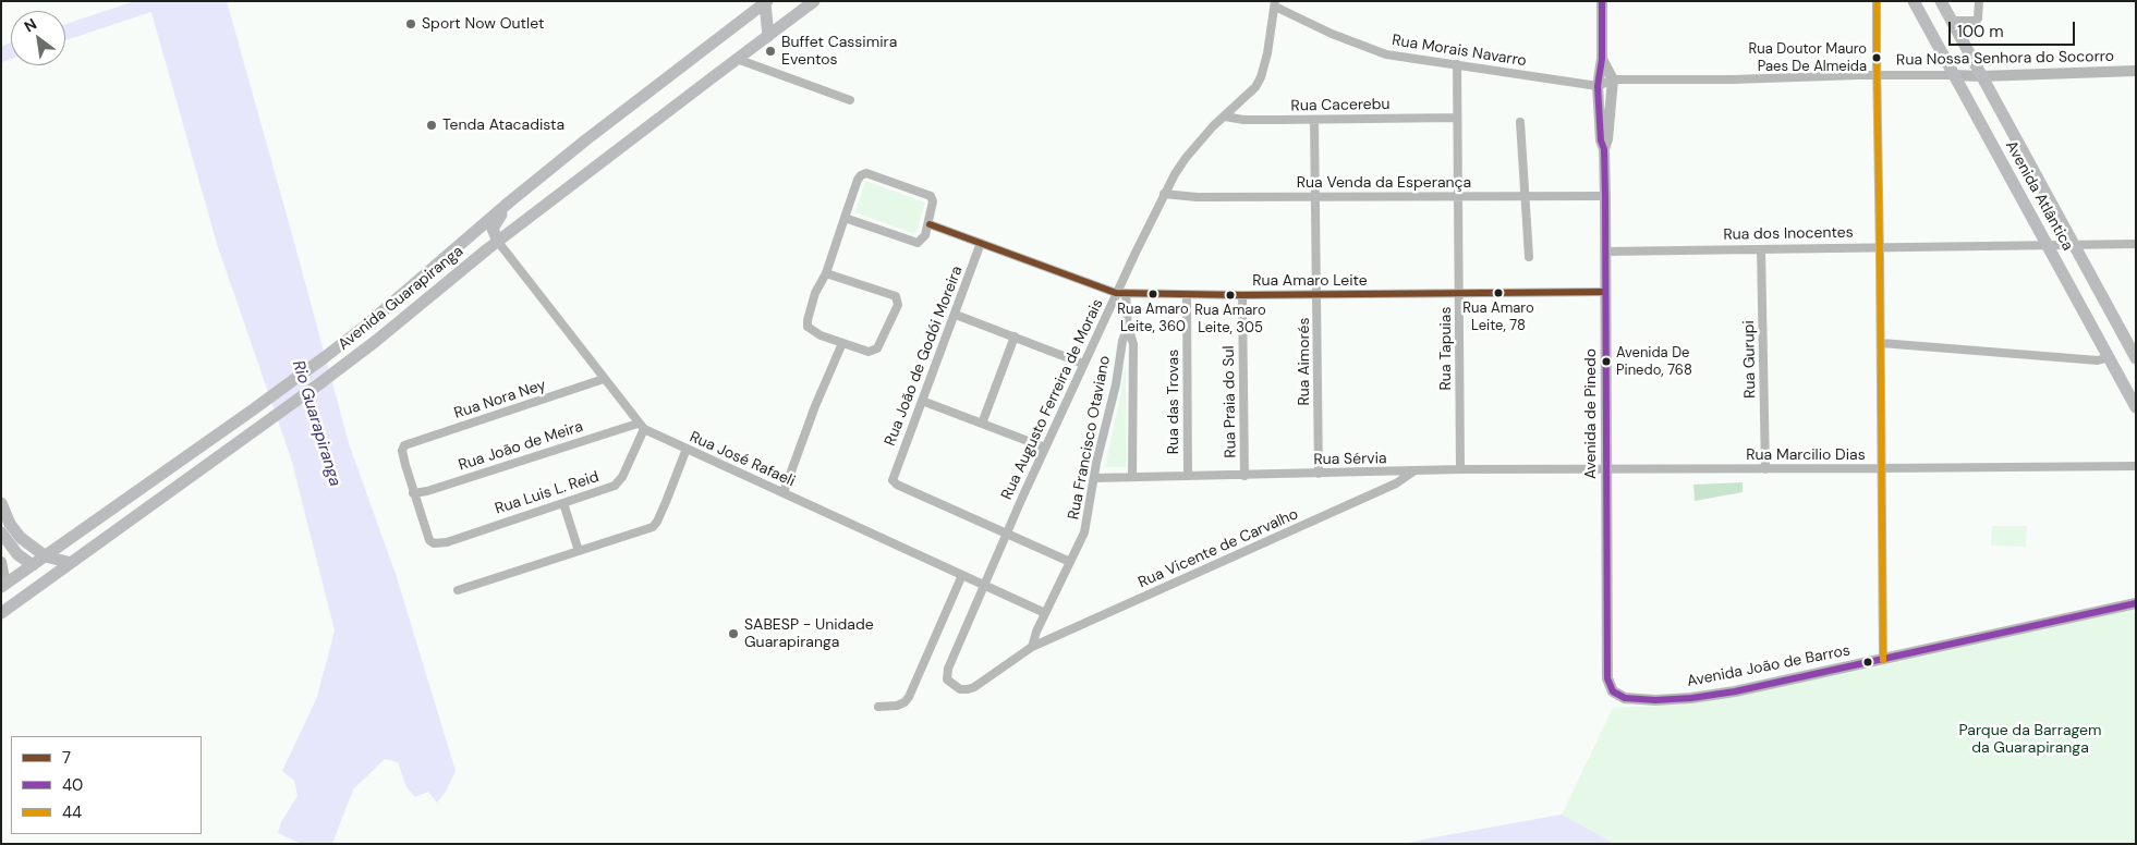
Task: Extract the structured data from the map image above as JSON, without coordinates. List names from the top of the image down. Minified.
{"streets":{"main road":["Avenida Atlântica","Avenida Guarapiranga"],"street":["Rua Morais Navarro","Rua Nossa Senhora do Socorro","Rua Cacerebu","Rua Venda da Esperança","Rua dos Inocentes","Rua Amaro Leite","Rua Tapuias","Rua João de Godói Moreira","Rua Gurupi","Rua Aimorés","Rua Nora Ney","Rua Augusto Ferreira de Morais","Rua das Trovas","Rua Praia do Sul","Avenida de Pinedo","Rua Francisco Otaviano","Rua João de Meira","Rua Marcilio Dias","Rua José Rafaeli","Rua Sérvia","Rua Luis L. Reid","Rua Vicente de Carvalho","Avenida João de Barros"]},"crossings":[["Rua Morais Navarro","Rua Tapuias"],["Rua Morais Navarro","Rua Augusto Ferreira de Morais"],["Rua Morais Navarro","Avenida de Pinedo"],["Rua Nossa Senhora do Socorro","Avenida Atlântica"],["Rua Nossa Senhora do Socorro","Avenida de Pinedo"],["Rua Cacerebu","Rua Tapuias"],["Rua Cacerebu","Rua Aimorés"],["Rua Cacerebu","Rua Augusto Ferreira de Morais"],["Rua Venda da Esperança","Rua Tapuias"],["Rua Venda da Esperança","Rua Aimorés"],["Rua Venda da Esperança","Rua Augusto Ferreira de Morais"],["Rua Venda da Esperança","Avenida de Pinedo"],["Avenida Atlântica","Rua dos Inocentes"],["Rua dos Inocentes","Rua Gurupi"],["Rua dos Inocentes","Avenida de Pinedo"],["Rua Amaro Leite","Rua Tapuias"],["Rua Amaro Leite","Rua João de Godói Moreira"],["Rua Amaro Leite","Rua Aimorés"],["Rua Amaro Leite","Rua Augusto Ferreira de Morais"],["Rua Amaro Leite","Rua das Trovas"],["Rua Amaro Leite","Rua Praia do Sul"],["Rua Amaro Leite","Avenida de Pinedo"],["Rua Amaro Leite","Rua Francisco Otaviano"],["Avenida Guarapiranga","Rua José Rafaeli"],["Rua Tapuias","Rua Sérvia"],["Rua João de Godói Moreira","Rua Augusto Ferreira de Morais"],["Rua Gurupi","Rua Marcilio Dias"],["Rua Aimorés","Rua Sérvia"],["Rua Nora Ney","Rua João de Meira"],["Rua Nora Ney","Rua José Rafaeli"],["Rua Nora Ney","Rua Luis L. Reid"],["Rua Augusto Ferreira de Morais","Rua José Rafaeli"],["Rua Augusto Ferreira de Morais","Rua Vicente de Carvalho"],["Rua das Trovas","Rua Sérvia"],["Rua Praia do Sul","Rua Sérvia"],["Avenida de Pinedo","Rua Marcilio Dias"],["Avenida de Pinedo","Rua Sérvia"],["Avenida de Pinedo","Avenida João de Barros"],["Rua Francisco Otaviano","Rua José Rafaeli"],["Rua Francisco Otaviano","Rua Sérvia"],["Rua Francisco Otaviano","Rua Vicente de Carvalho"],["Rua João de Meira","Rua José Rafaeli"],["Rua João de Meira","Rua Luis L. Reid"],["Rua Marcilio Dias","Rua Sérvia"],["Rua José Rafaeli","Rua Luis L. Reid"],["Rua Sérvia","Rua Vicente de Carvalho"]],"water":["Rio Guarapiranga"],"parks":["Parque da Barragem da Guarapiranga"],"places":["Sport Now Outlet","Buffet Cassimira Eventos","Rua Doutor Mauro Paes De Almeida","Tenda Atacadista","Rua Amaro Leite, 78","Rua Amaro Leite, 360","Rua Amaro Leite, 305","Avenida De Pinedo, 768","SABESP - Unidade Guarapiranga"],"lines":["transit line 40","transit line 44","transit line 7"],"legend":["7","40","44"],"scale_bar":"100 m","north":"top left"}
